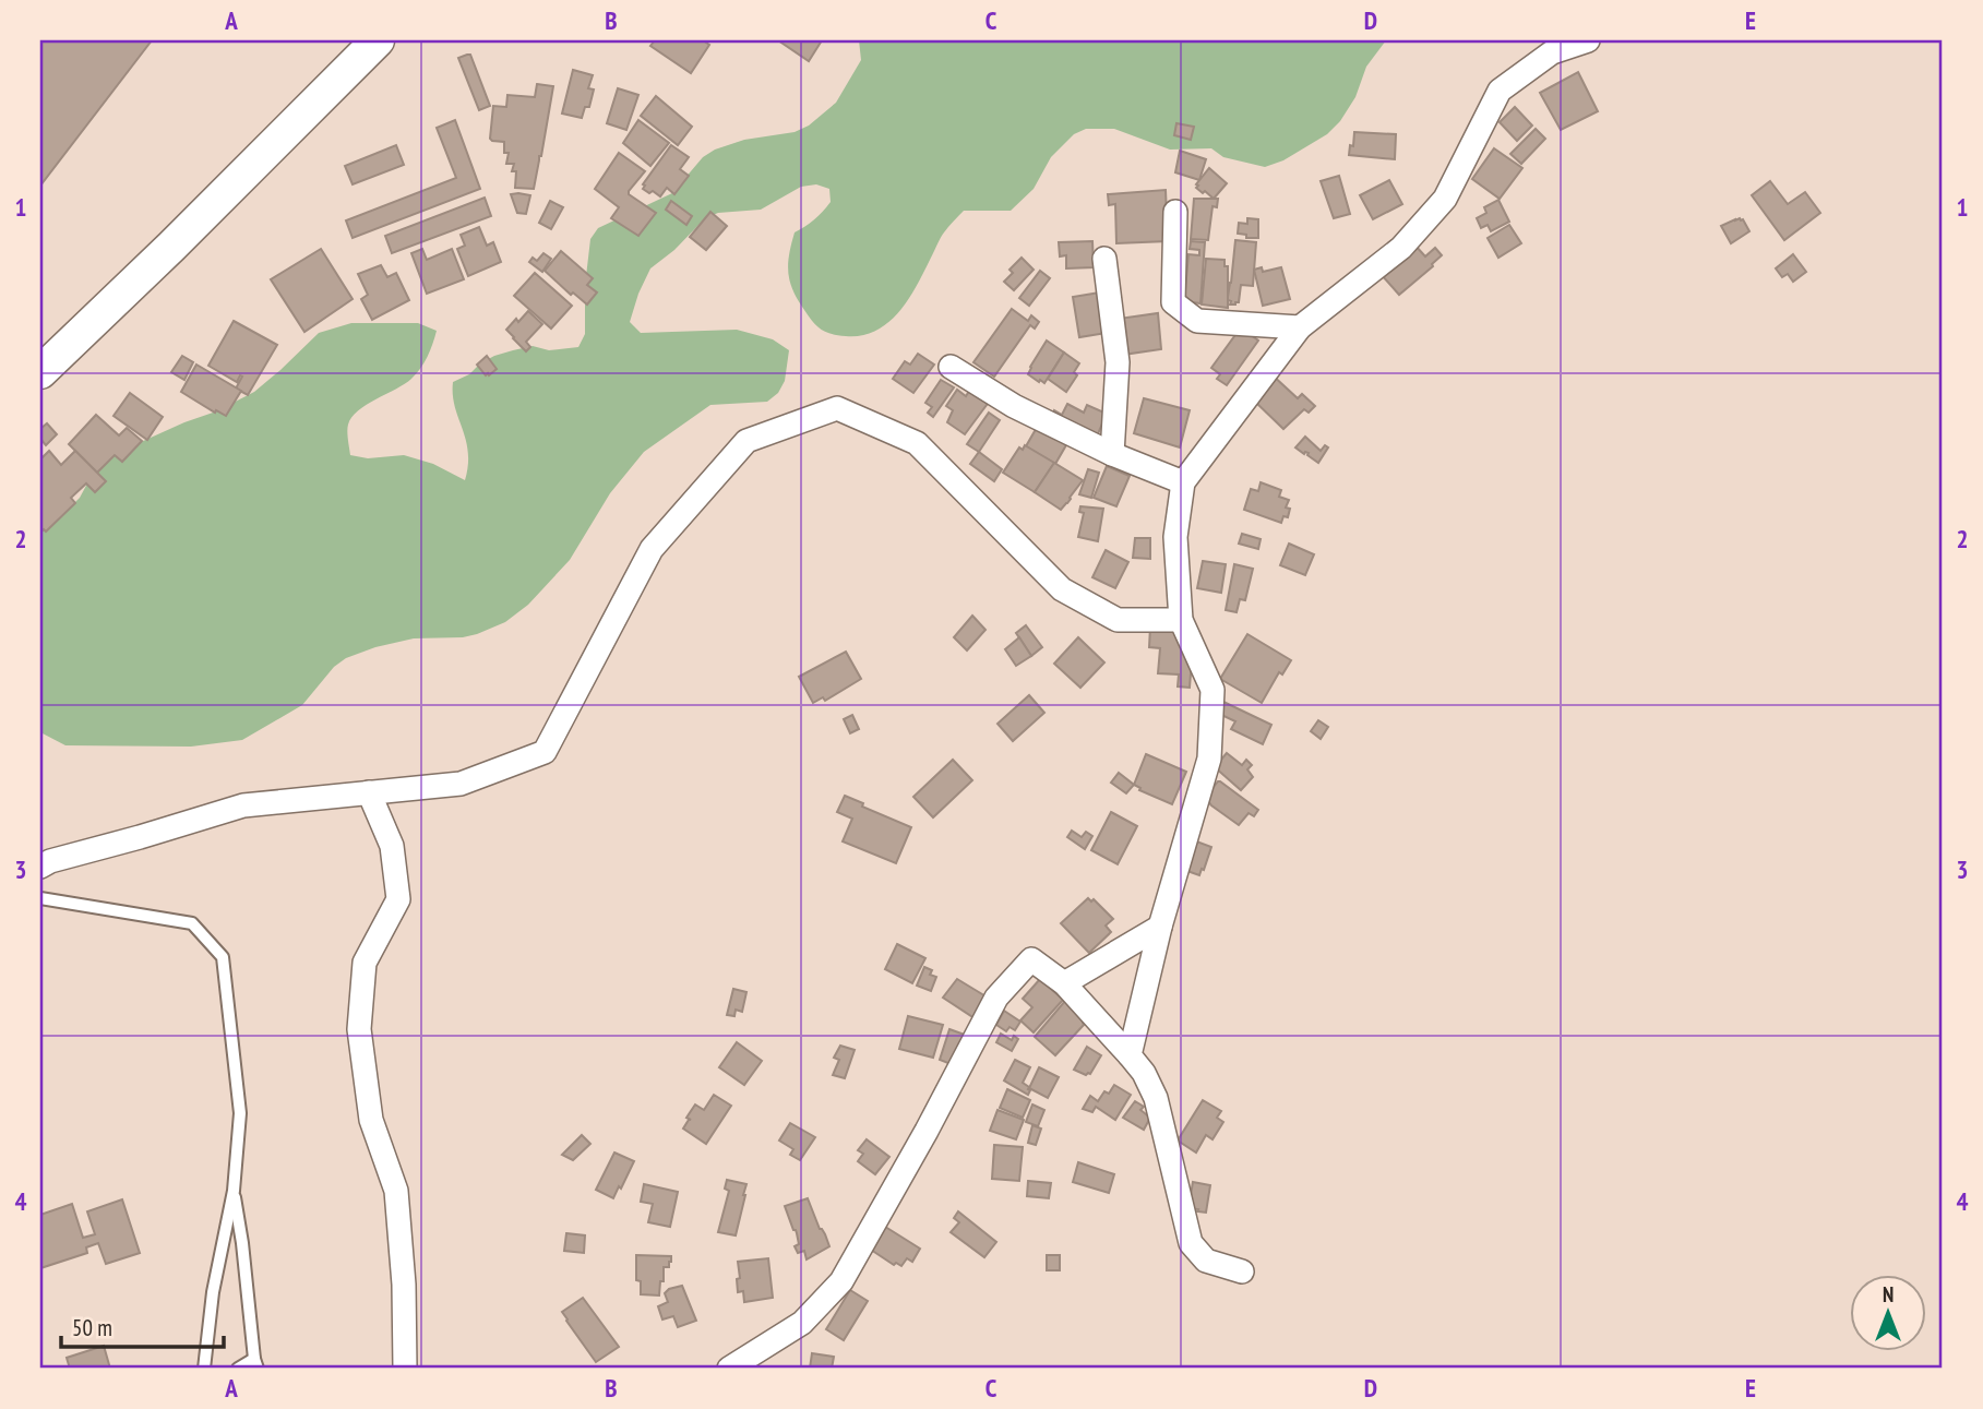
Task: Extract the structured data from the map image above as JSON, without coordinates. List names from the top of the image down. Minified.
{"scale_bar":"50 m","north":"top","grid":{"columns":["A","B","C","D","E"],"rows":["1","2","3","4"]}}
